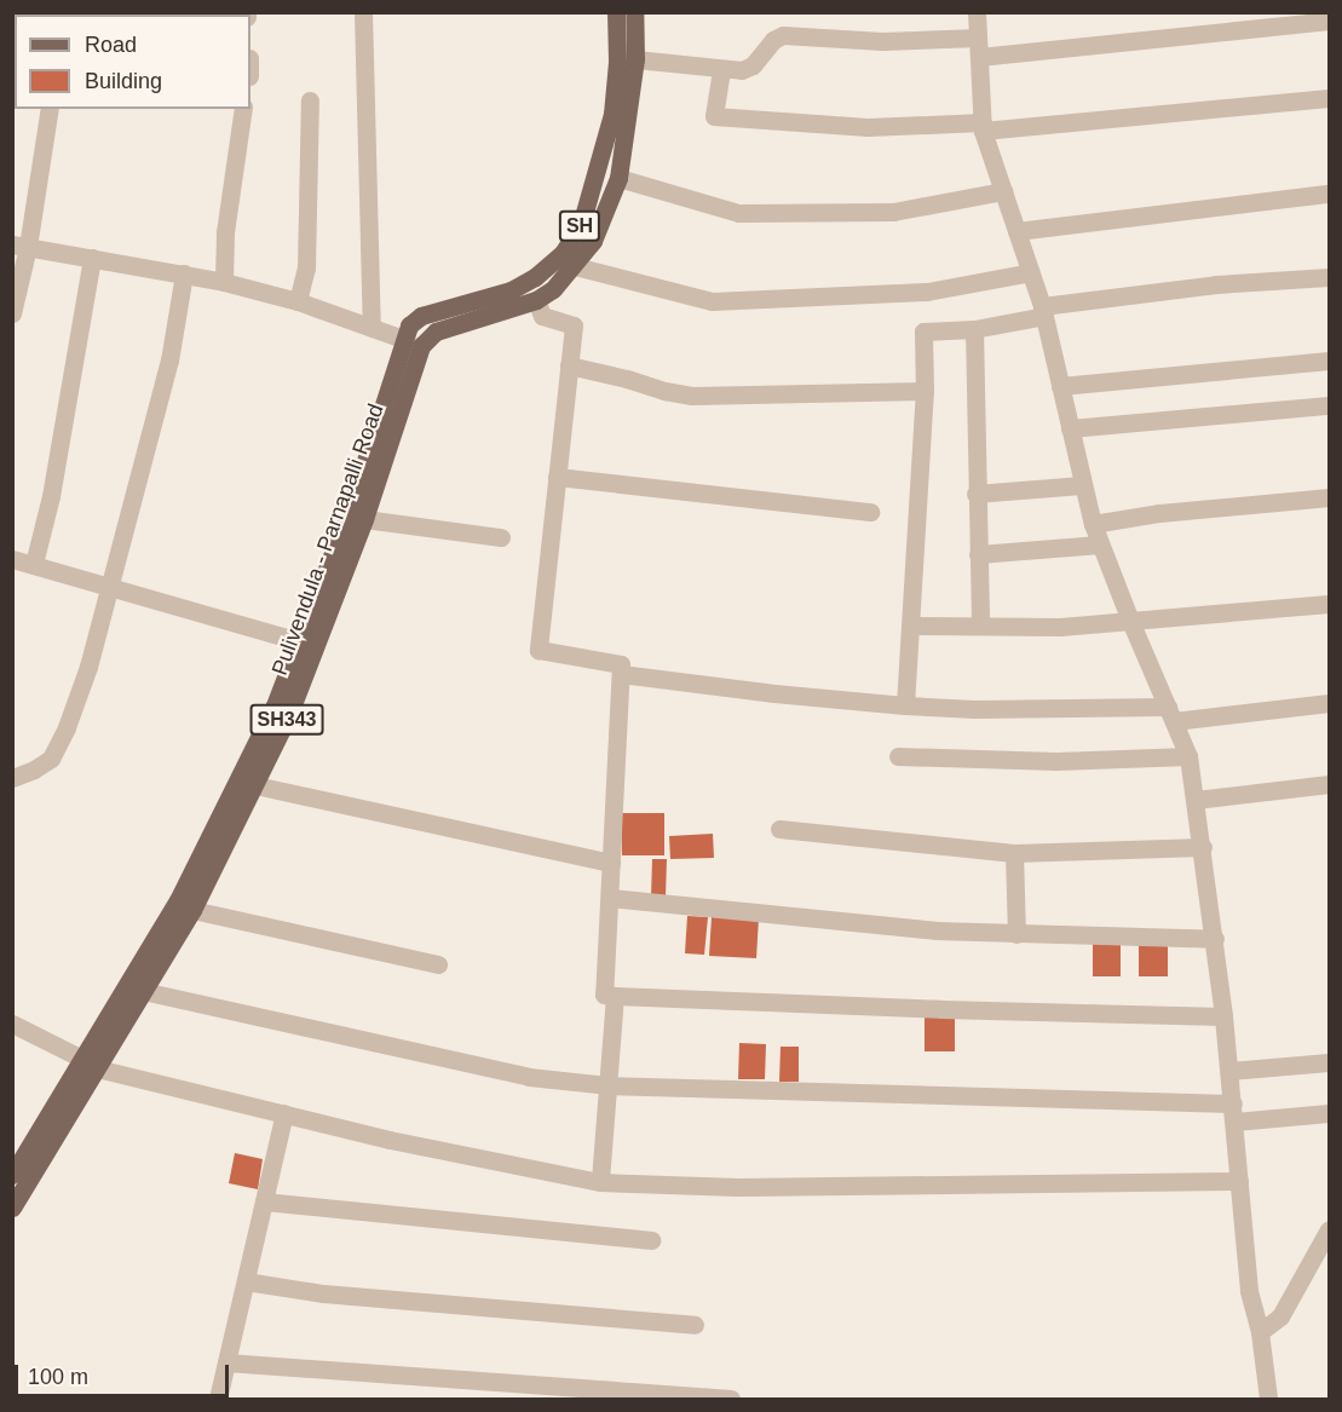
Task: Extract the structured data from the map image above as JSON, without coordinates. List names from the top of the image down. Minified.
{"streets":{"main road":["SH","Pulivendula - Parnapalli Road","SH343"]},"legend":["Road","Building"],"scale_bar":"100 m"}
